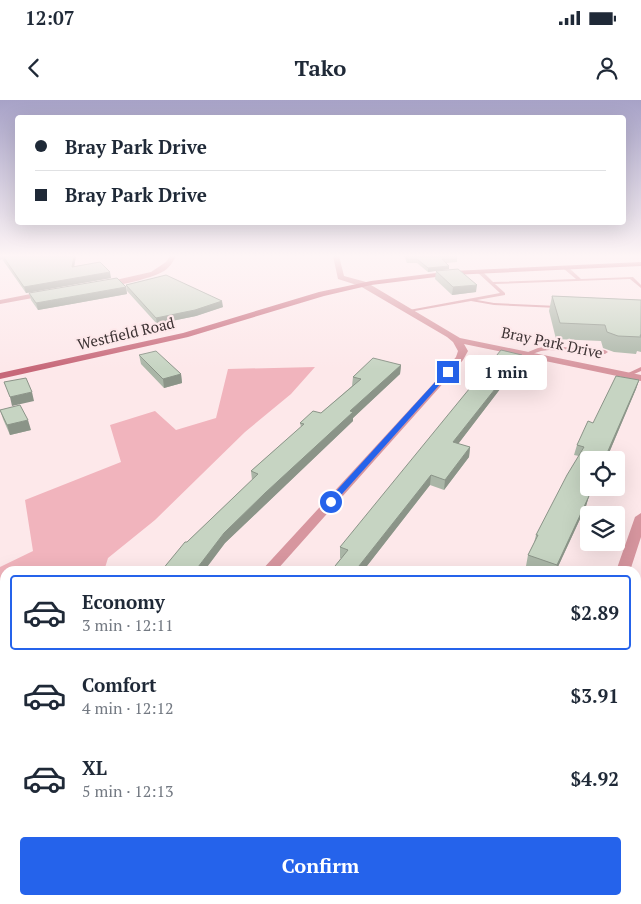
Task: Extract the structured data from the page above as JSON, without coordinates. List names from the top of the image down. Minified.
{"streets":{"main road":["Westfield Road"],"street":["Bray Park Drive"]},"page":{"status":"12:07","header":"Tako","banner":["Bray Park Drive","Bray Park Drive"],"bubble":"1 min","list":[{"name":"Economy","note":"3 min · 12:11","value":"$2.89"},{"name":"Comfort","note":"4 min · 12:12","value":"$3.91"},{"name":"XL","note":"5 min · 12:13","value":"$4.92"}],"buttons":"Confirm"}}
